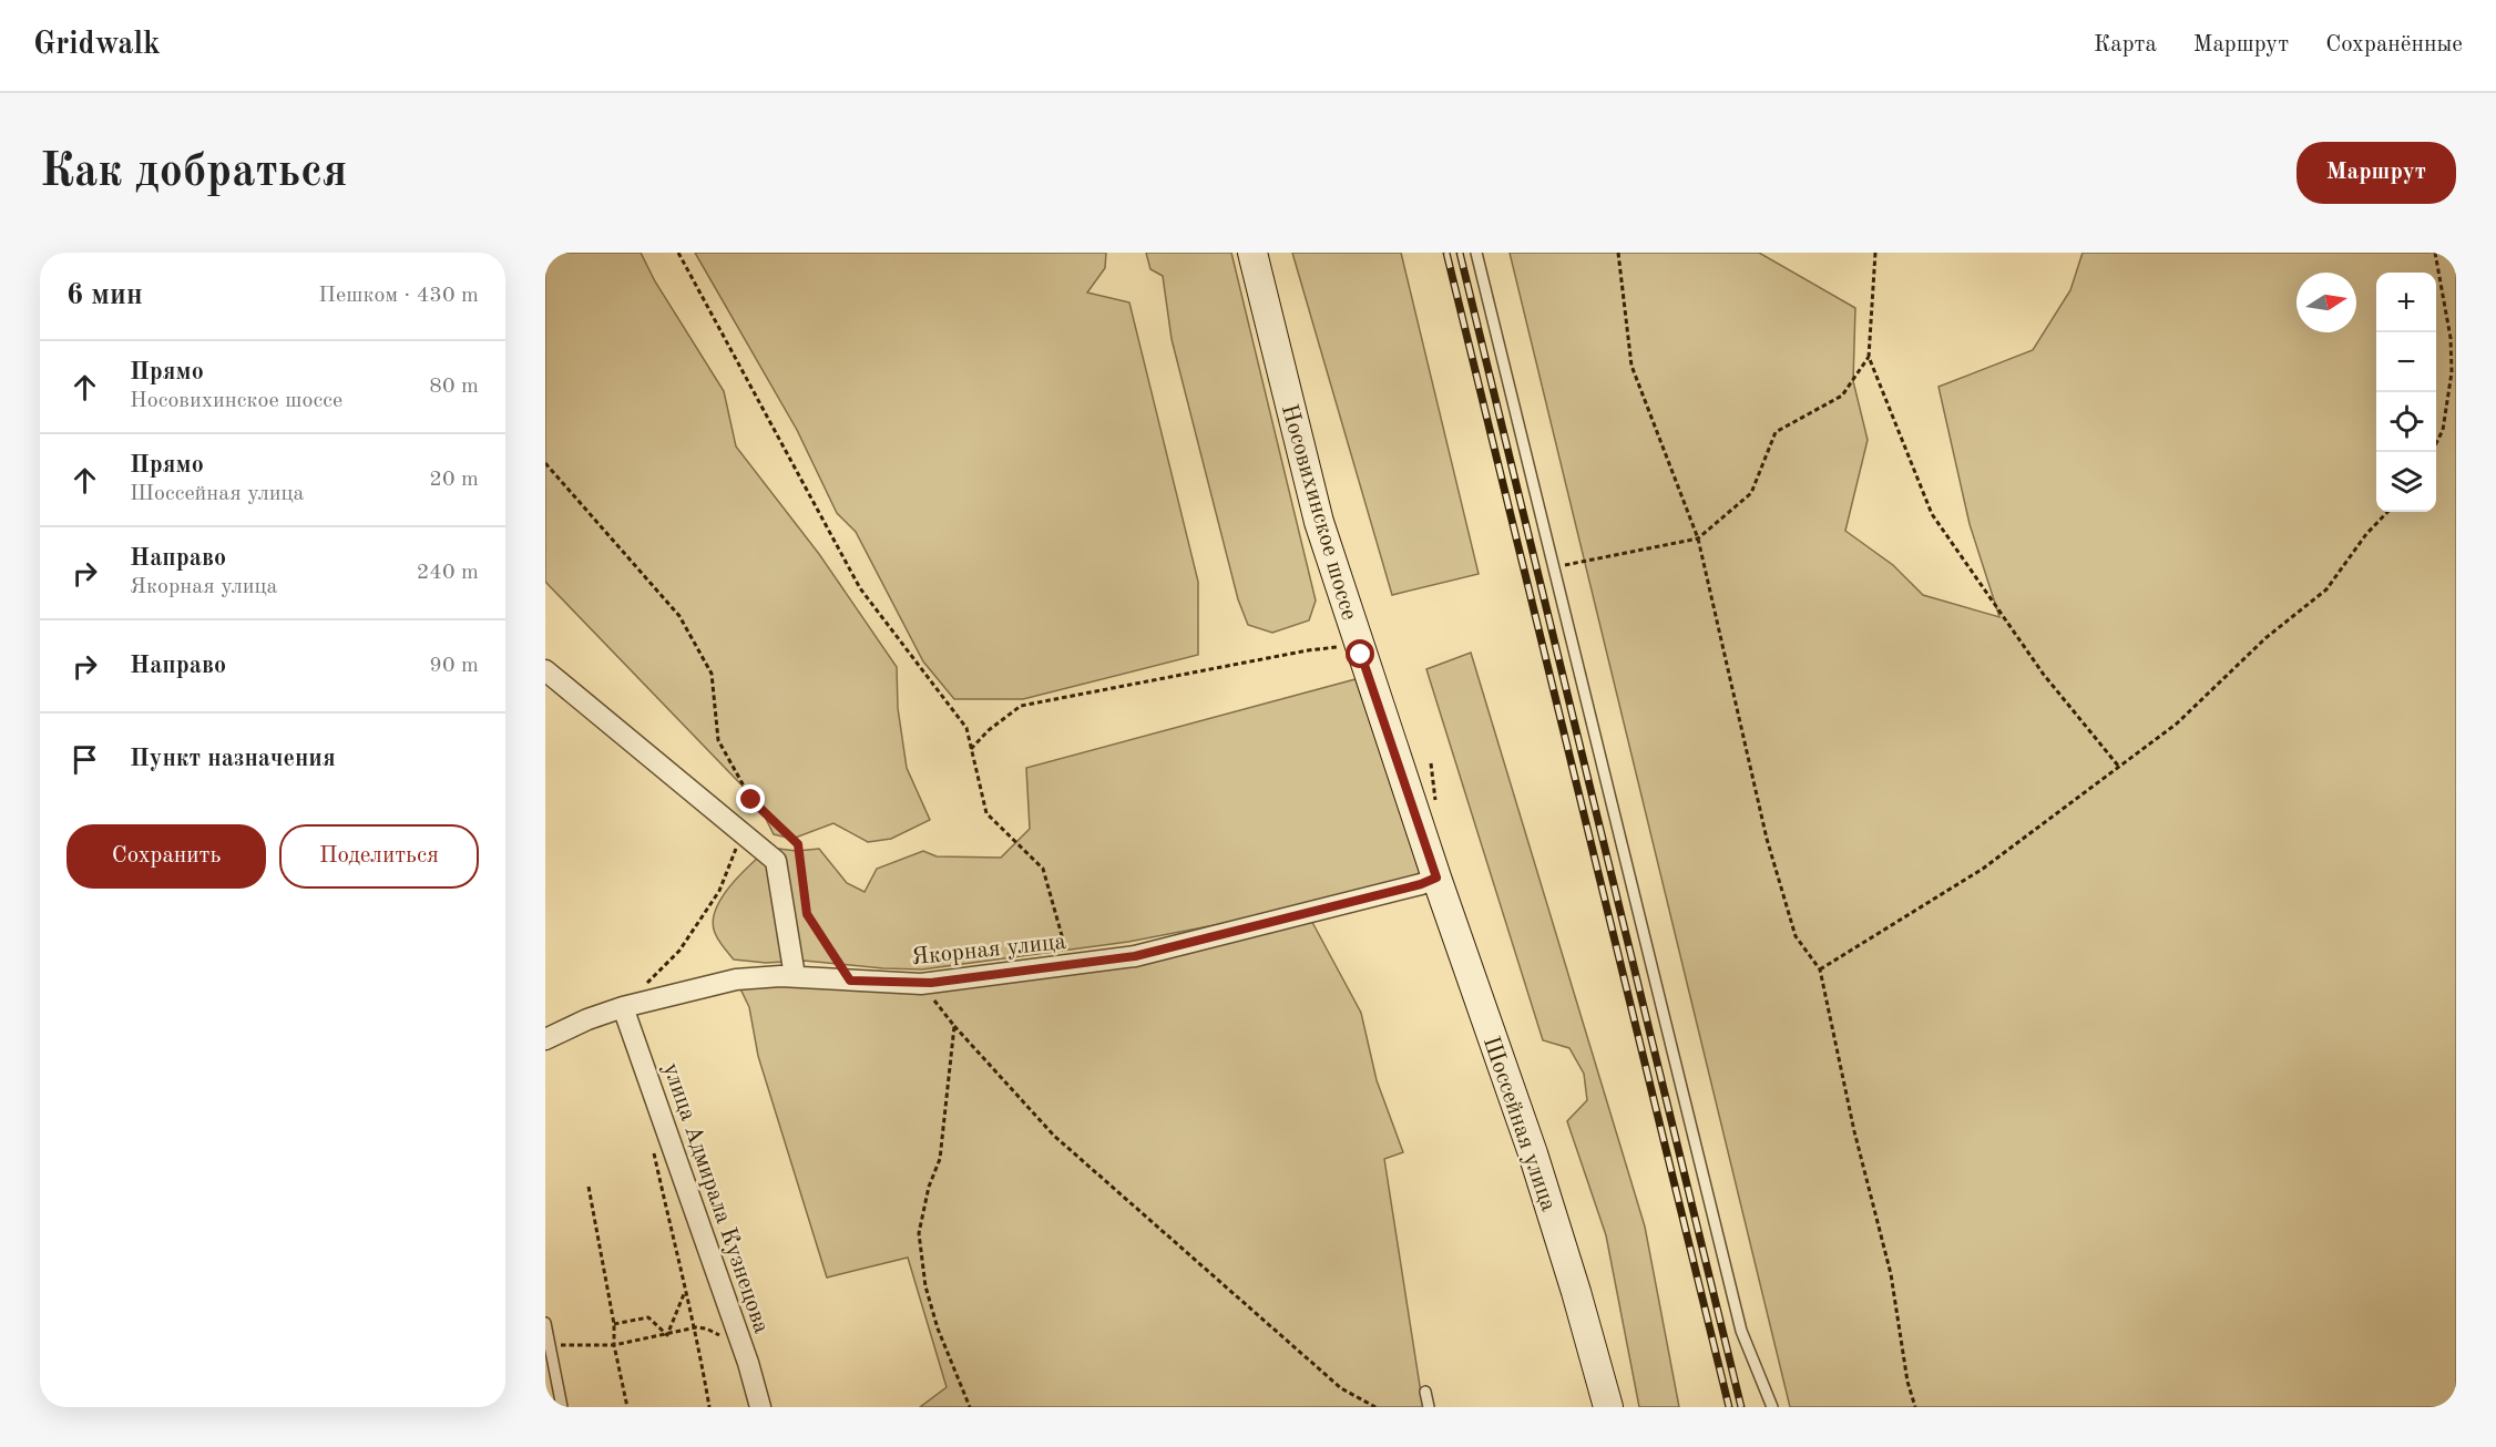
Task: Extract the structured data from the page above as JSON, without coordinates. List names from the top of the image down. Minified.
{"streets":{"main road":["Носовихинское шоссе","Шоссейная улица"],"street":["Якорная улица","улица Адмирала Кузнецова"]},"crossings":[["Носовихинское шоссе","Шоссейная улица"],["Якорная улица","Шоссейная улица"],["Якорная улица","улица Адмирала Кузнецова"]],"north":"right","page":{"header":"Gridwalk","nav":["Карта","Маршрут","Сохранённые"],"buttons":["Маршрут",["Сохранить","Поделиться"]],"title":"Как добраться","heading":["6 мин","Пешком · 430 m"],"map_buttons":["+","−"],"list":[["Прямо","Носовихинское шоссе","80 m"],["Прямо","Шоссейная улица","20 m"],["Направо","Якорная улица","240 m"],["Направо","90 m"],"Пункт назначения"]}}
